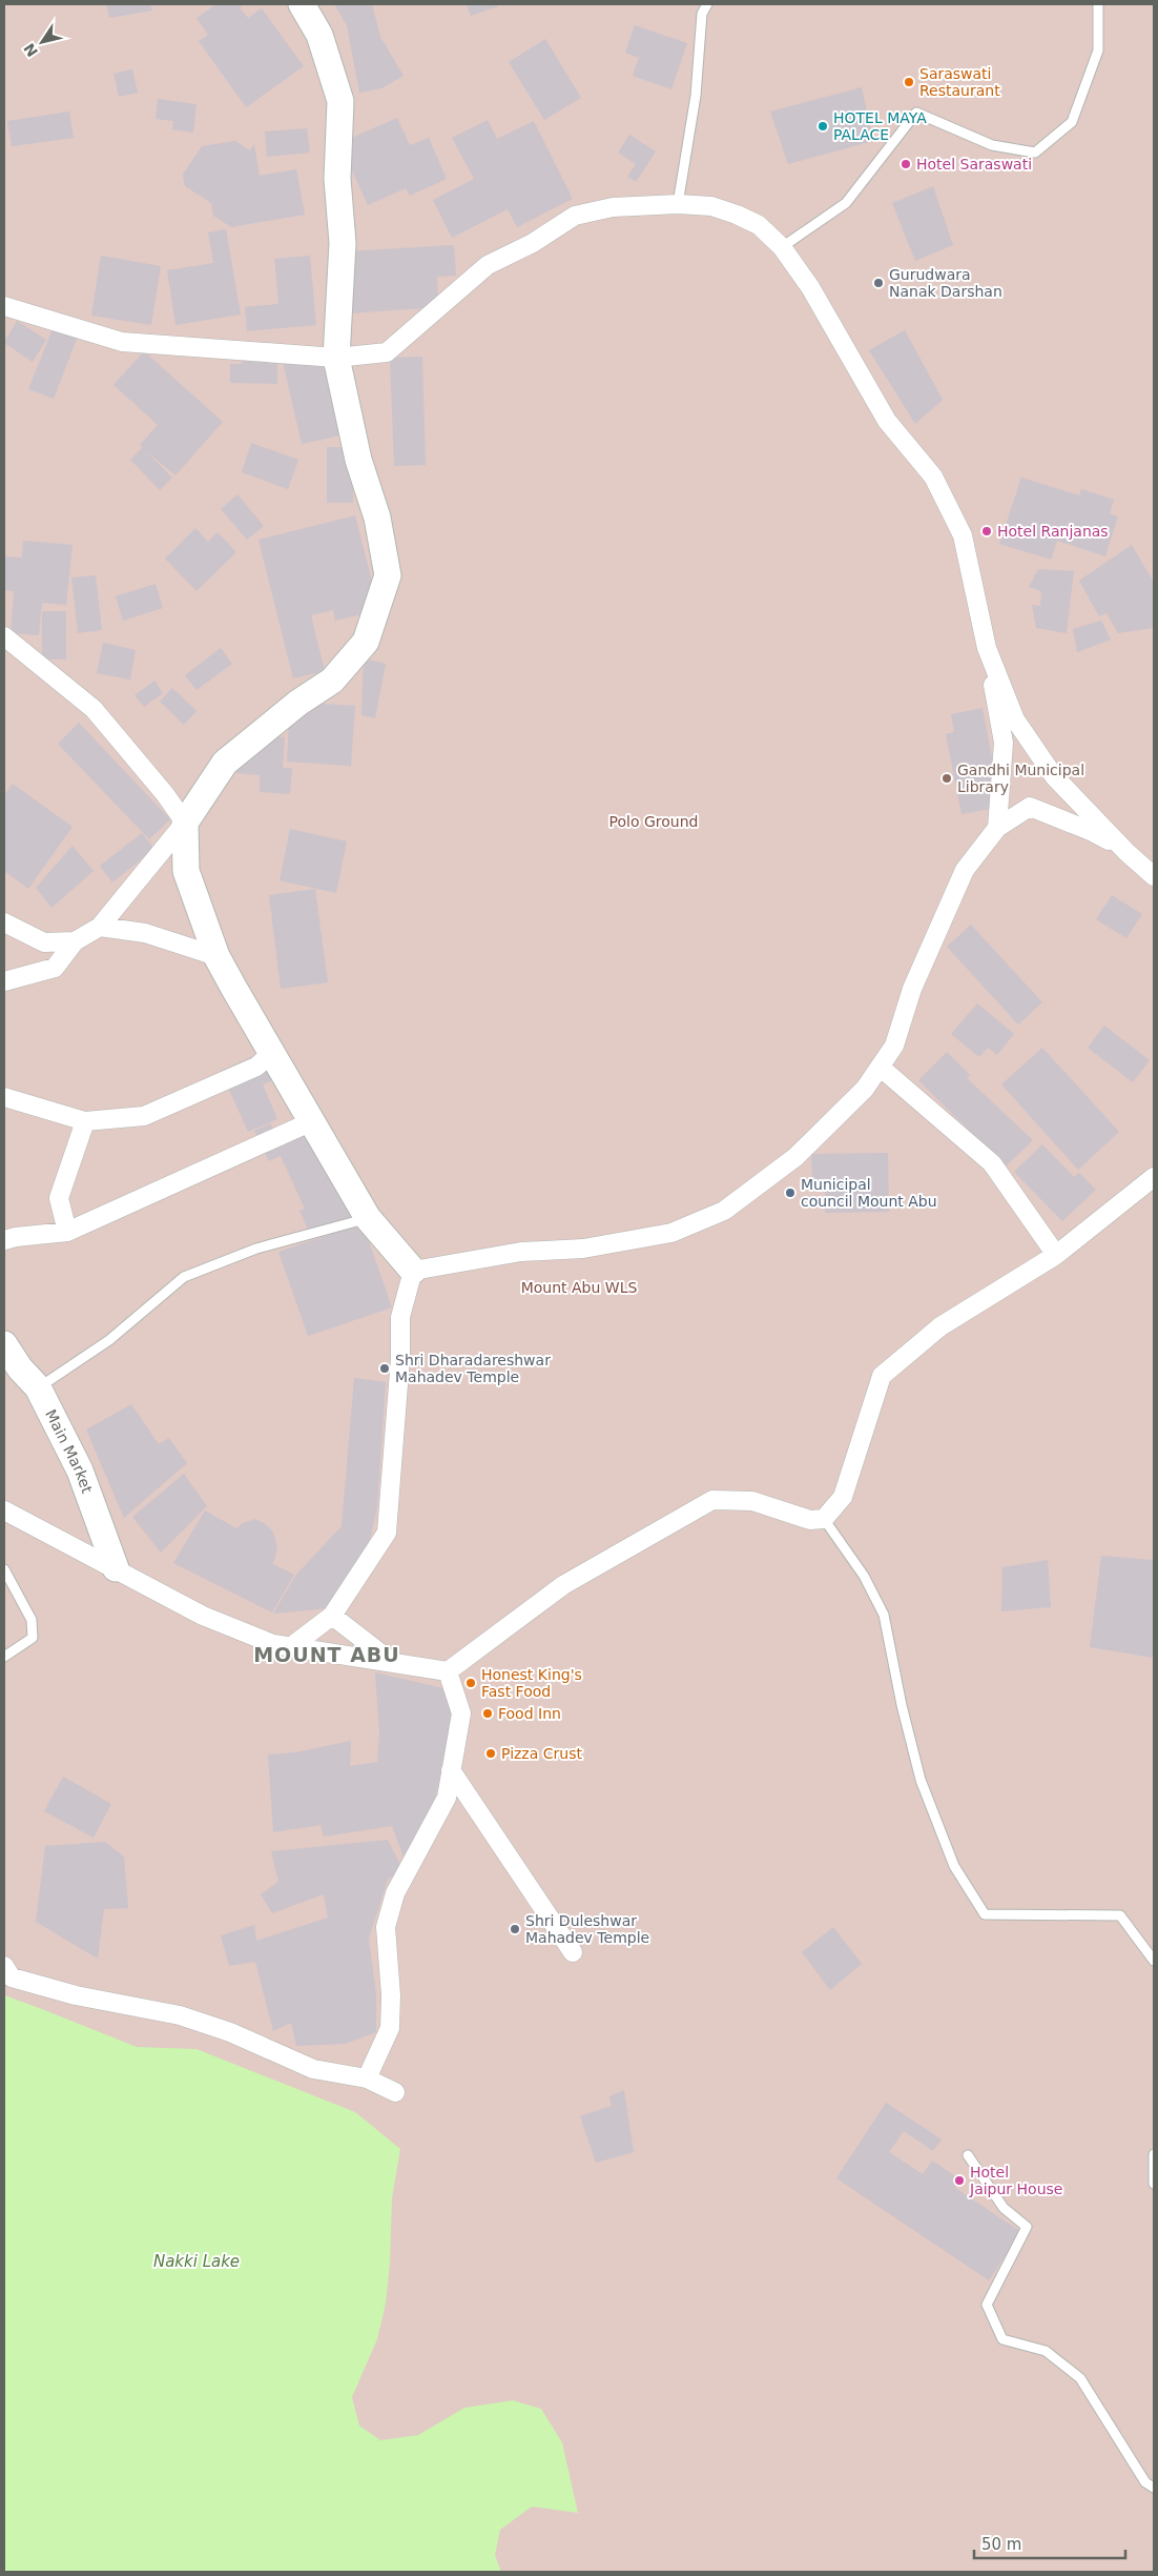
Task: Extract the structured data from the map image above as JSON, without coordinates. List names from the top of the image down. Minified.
{"streets":{"main road":["Main Market"]},"districts":["MOUNT ABU"],"water":["Nakki Lake"],"parks":["Polo Ground","Mount Abu WLS"],"places":["Saraswati Restaurant","HOTEL MAYA PALACE","Hotel Saraswati","Gurudwara Nanak Darshan","Hotel Ranjanas","Gandhi Municipal Library","Municipal council Mount Abu","Shri Dharadareshwar Mahadev Temple","Honest King's Fast Food","Food Inn","Pizza Crust","Shri Duleshwar Mahadev Temple","Hotel Jaipur House"],"scale_bar":"50 m","north":"bottom left"}
